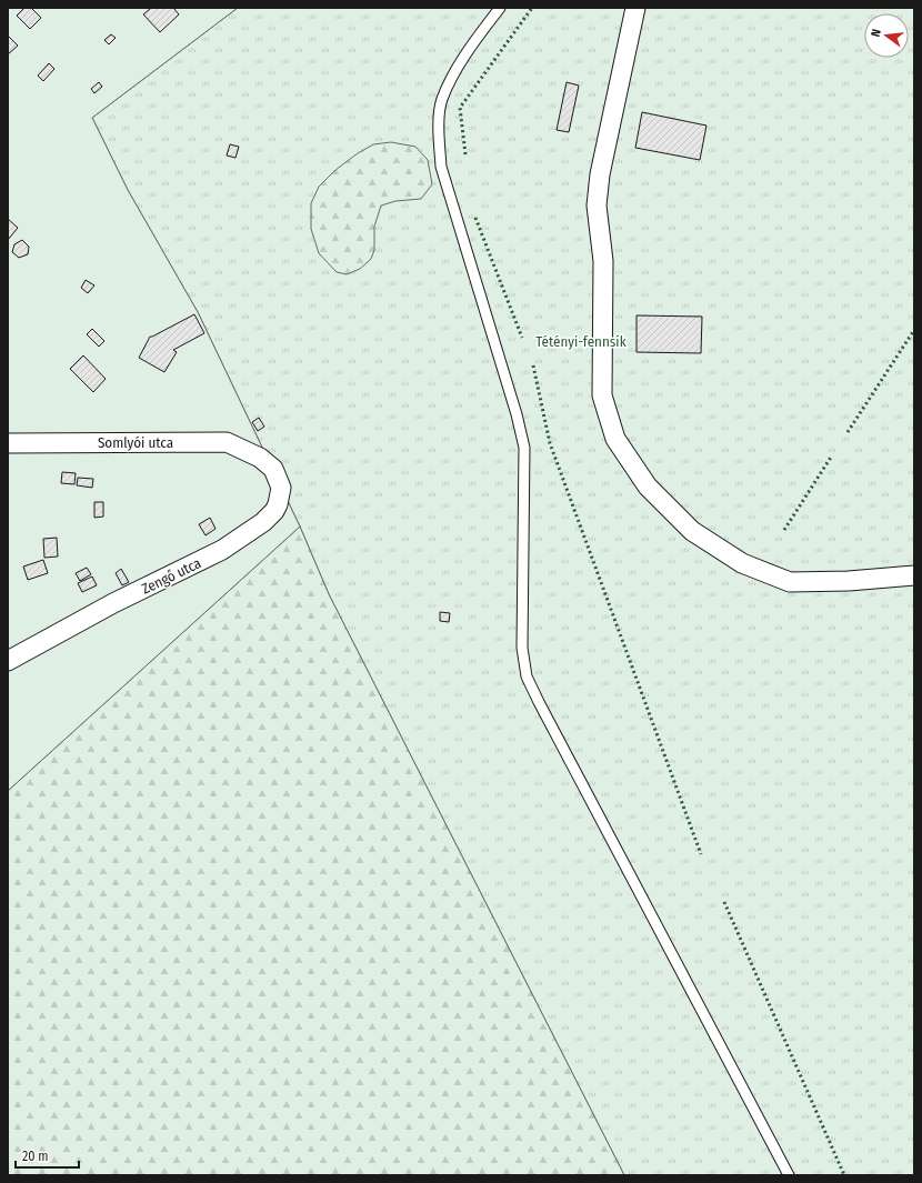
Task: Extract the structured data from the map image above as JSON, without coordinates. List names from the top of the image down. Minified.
{"streets":{"street":["Somlyói utca","Zengő utca"]},"crossings":[["Somlyói utca","Zengő utca"]],"parks":["Tétényi-fennsík"],"scale_bar":"20 m","north":"left"}
